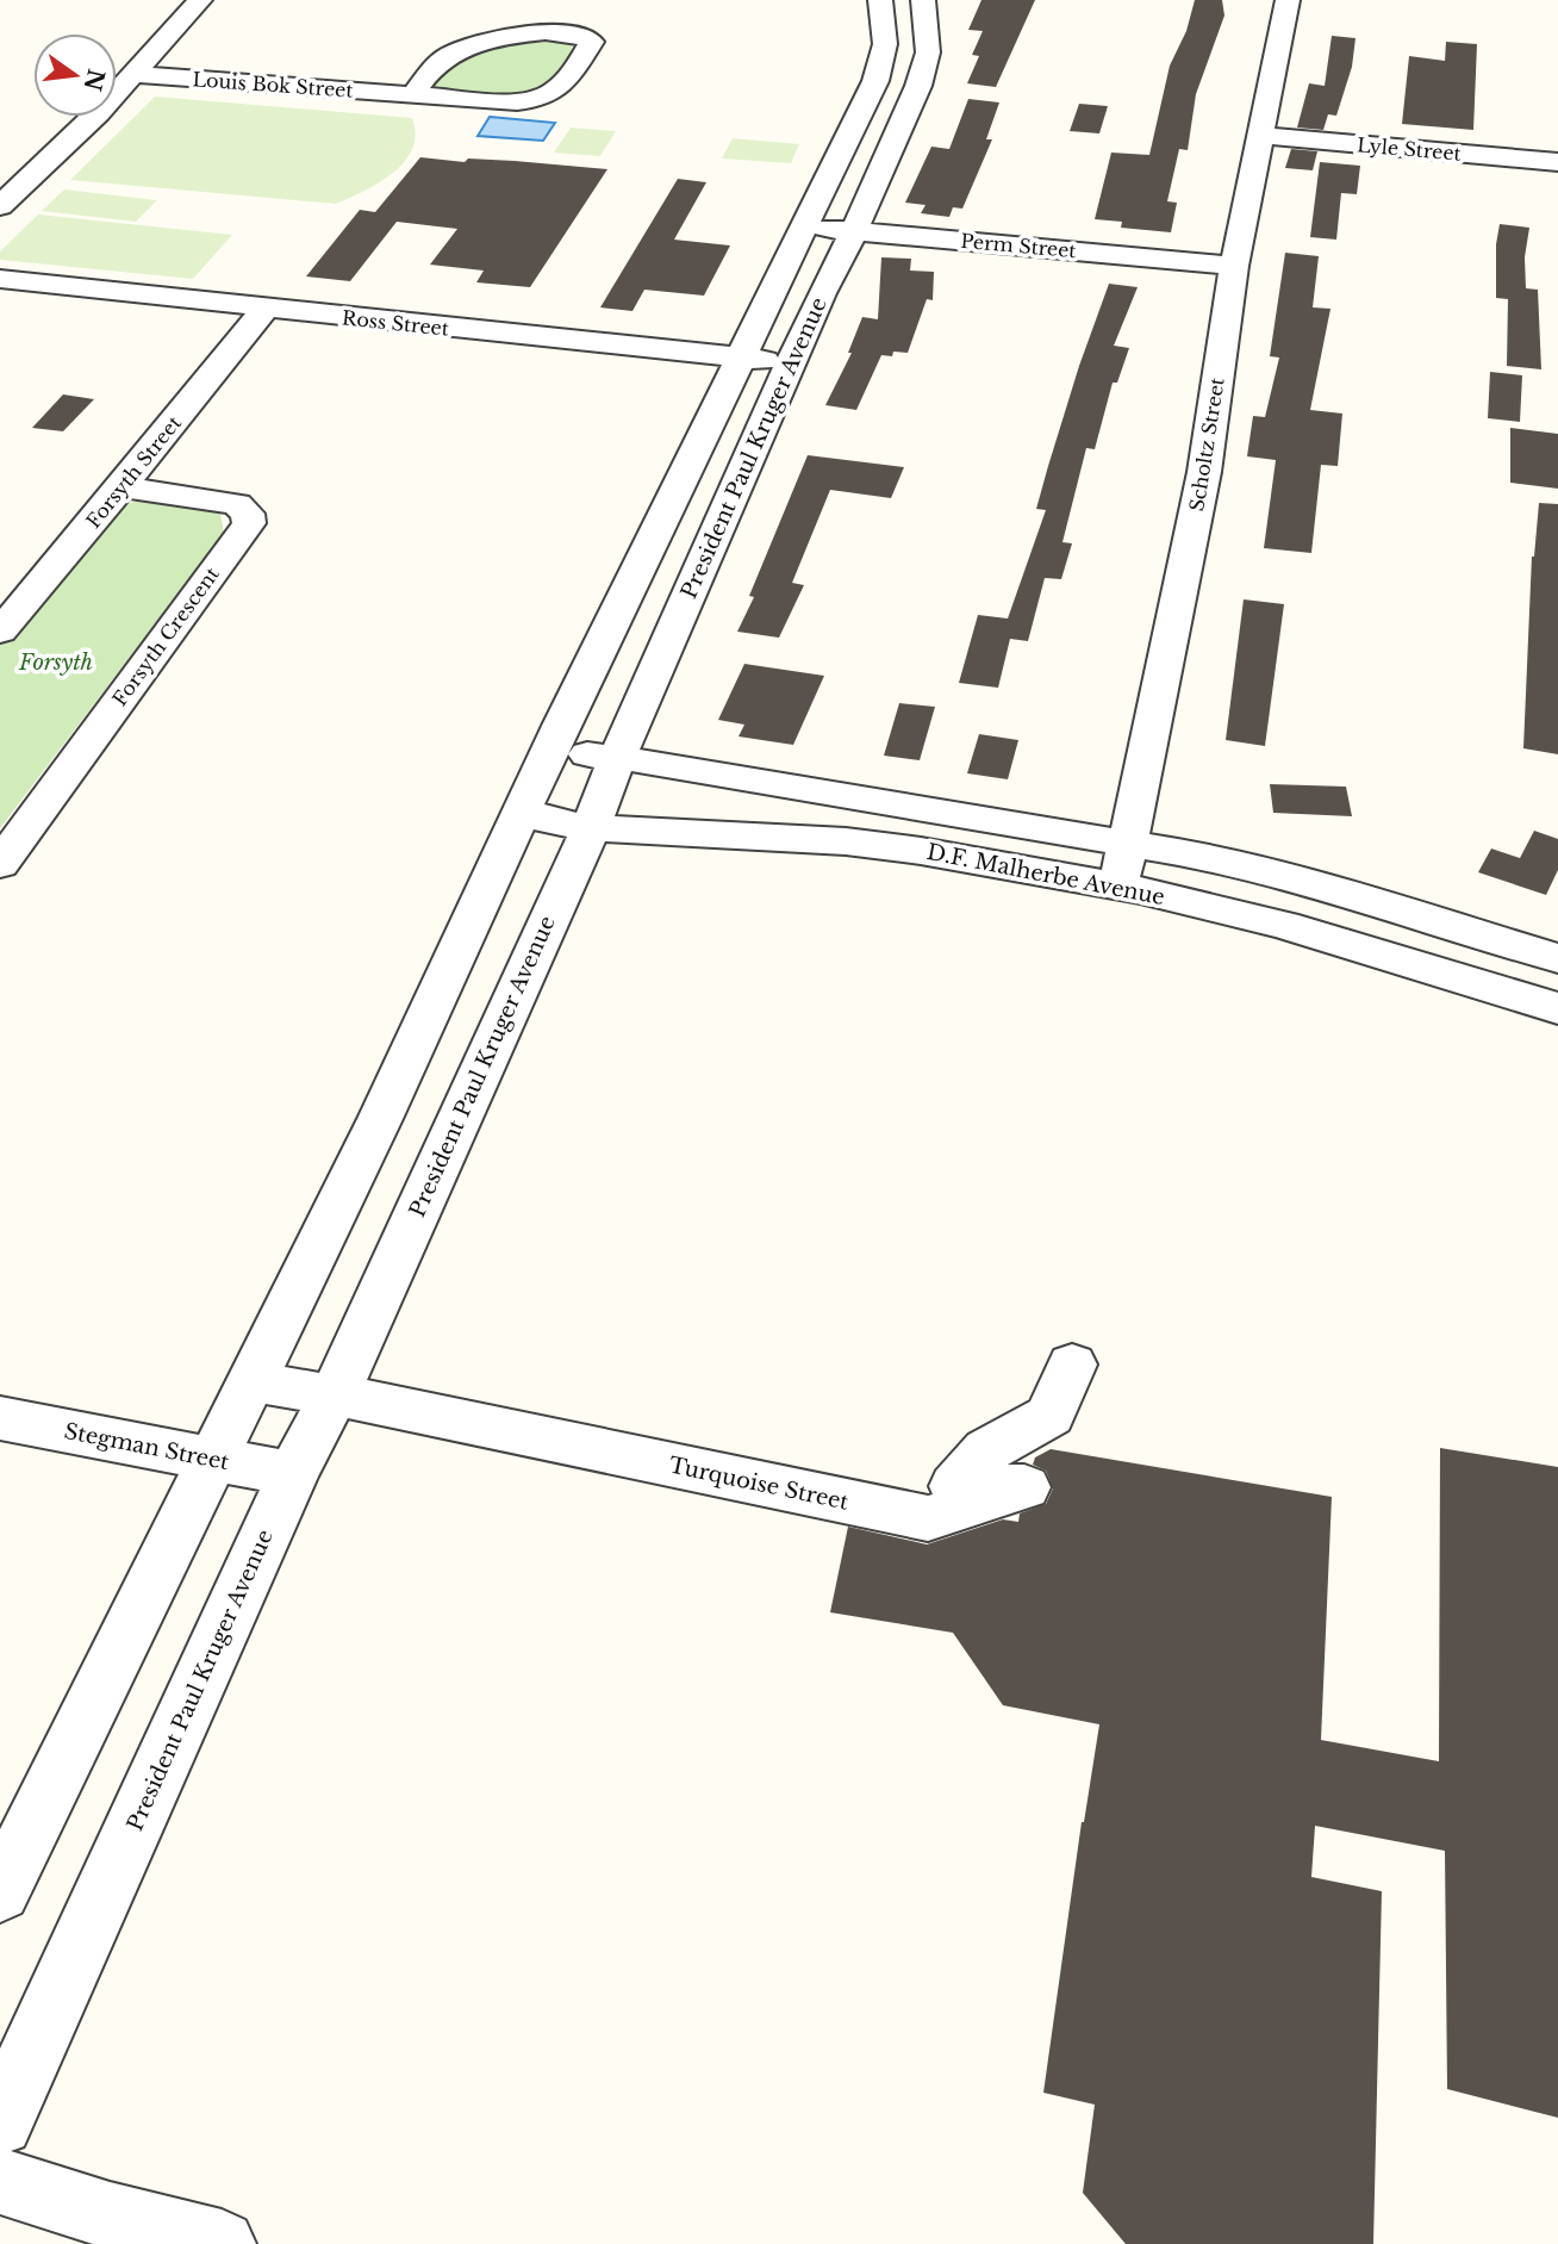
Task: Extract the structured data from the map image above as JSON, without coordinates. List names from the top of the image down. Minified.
{"streets":{"street":["Louis Bok Street","Lyle Street","Perm Street","Ross Street","Scholtz Street","President Paul Kruger Avenue","Forsyth Street","Forsyth Crescent","D.F. Malherbe Avenue","Stegman Street","Turquoise Street"]},"crossings":[["Lyle Street","Scholtz Street"],["Perm Street","Scholtz Street"],["Perm Street","President Paul Kruger Avenue"],["Ross Street","President Paul Kruger Avenue"],["Ross Street","Forsyth Street"],["Scholtz Street","D.F. Malherbe Avenue"],["President Paul Kruger Avenue","D.F. Malherbe Avenue"],["President Paul Kruger Avenue","Stegman Street"],["President Paul Kruger Avenue","Turquoise Street"],["Forsyth Street","Forsyth Crescent"]],"parks":["Forsyth"],"north":"right"}
